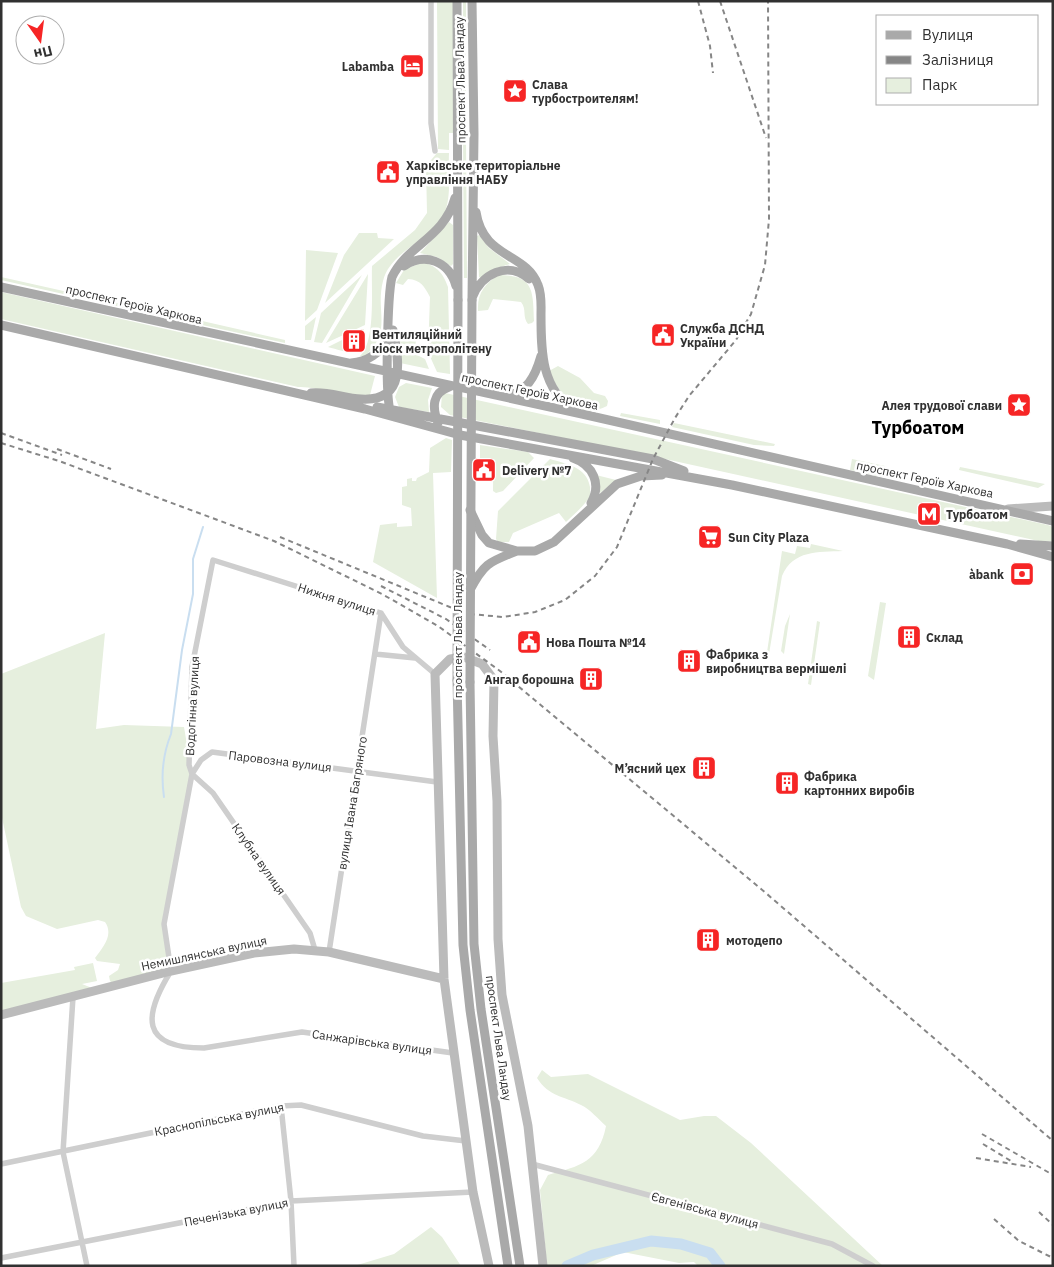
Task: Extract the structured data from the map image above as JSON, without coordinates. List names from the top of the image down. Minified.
{"streets":{"main road":["проспект Льва Ландау","проспект Героїв Харкова"],"street":["Нижня вулиця","Водогінна вулиця","Паровозна вулиця","вулиця Івана Багряного","Клубна вулиця","Немишлянська вулиця","Санжарівська вулиця","Краснопільська вулиця","Євгенівська вулиця","Печенізька вулиця"]},"crossings":[["Нижня вулиця","Водогінна вулиця"],["Нижня вулиця","вулиця Івана Багряного"],["Водогінна вулиця","Паровозна вулиця"],["Водогінна вулиця","Клубна вулиця"],["Водогінна вулиця","Немишлянська вулиця"],["Водогінна вулиця","Санжарівська вулиця"],["Паровозна вулиця","вулиця Івана Багряного"],["Паровозна вулиця","Клубна вулиця"],["вулиця Івана Багряного","Немишлянська вулиця"],["Клубна вулиця","Немишлянська вулиця"],["Немишлянська вулиця","Санжарівська вулиця"]],"districts":["Турбоатом"],"places":{"hotel":["Labamba"],"place":["Слава турбостроителям!","Алея трудової слави"],"public building":["Харківське територіальне управління НАБУ","Служба ДСНД України","Delivery №7","Нова Пошта №14"],"building":["Вентиляційний кіоск метрополітену","Склад","Фабрика з виробництва вермішелі","Ангар борошна","М’ясний цех","Фабрика картонних виробів","мотодепо"],"metro station":["Турбоатом"],"supermarket":["Sun City Plaza"],"bank":["àbank"]},"legend":["Вулиця","Залізниця","Парк"],"north":"bottom"}
